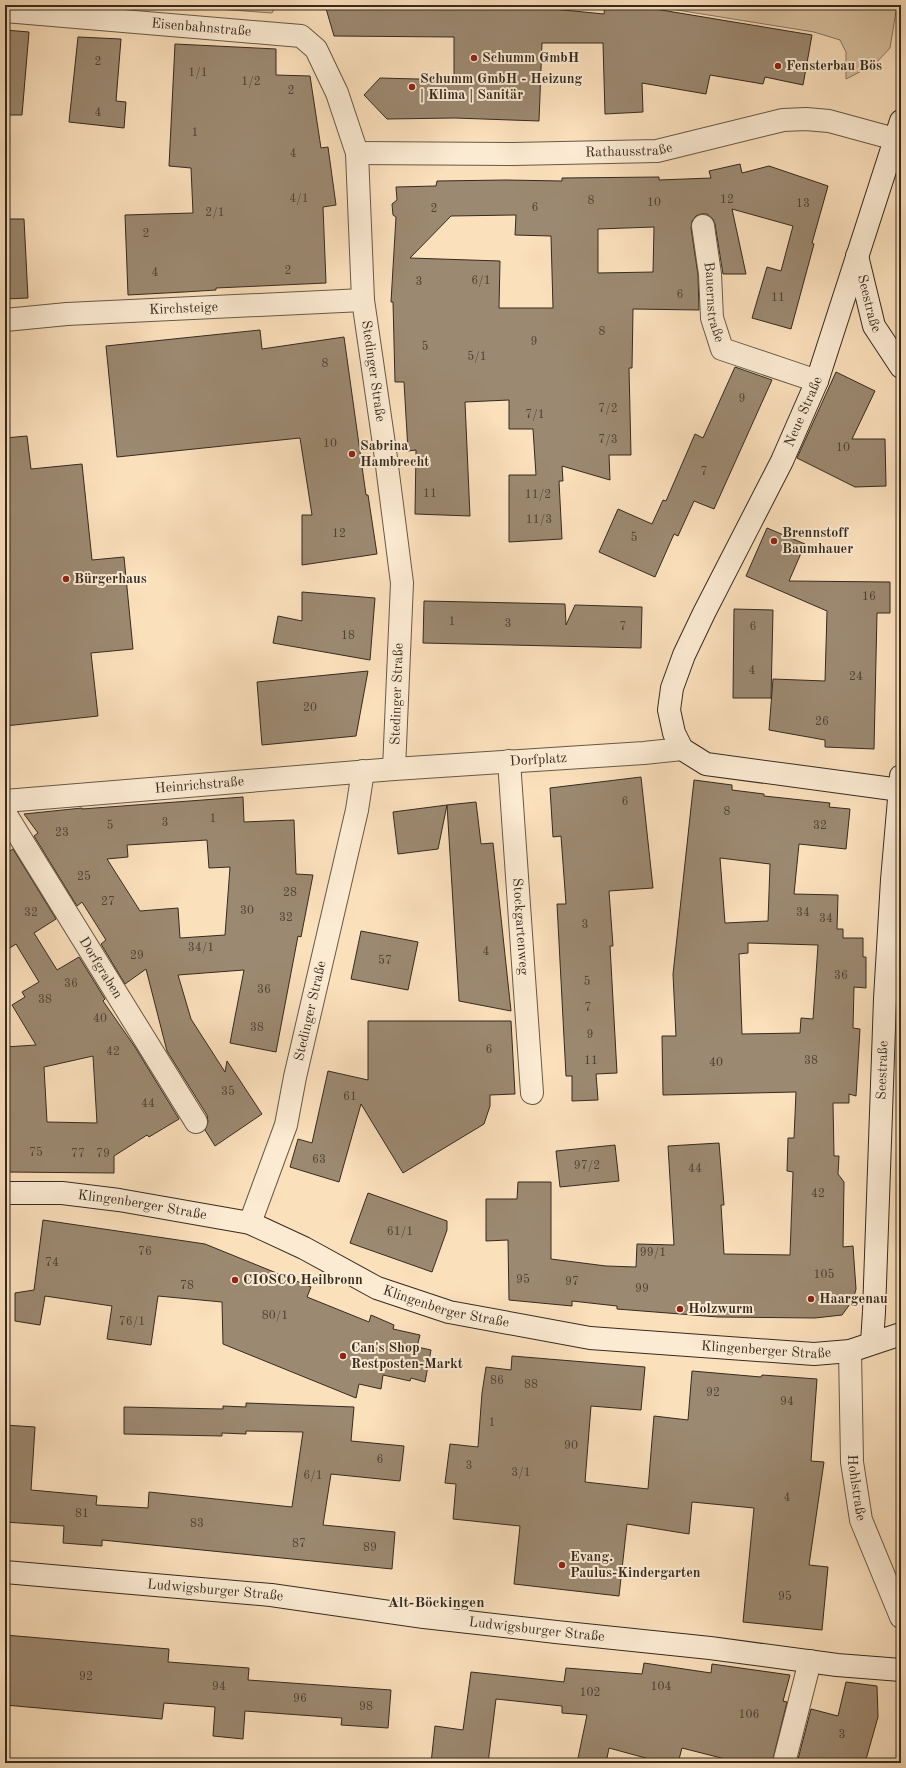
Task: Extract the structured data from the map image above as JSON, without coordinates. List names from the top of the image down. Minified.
{"streets":{"street":["Eisenbahnstraße","Rathausstraße","Bauernstraße","Seestraße","Kirchsteige","Stedinger Straße","Neue Straße","Dorfplatz","Heinrichstraße","Stockgartenweg","Dorfgraben","Klingenberger Straße","Hohlstraße","Ludwigsburger Straße"]},"crossings":[["Eisenbahnstraße","Stedinger Straße"],["Rathausstraße","Stedinger Straße"],["Rathausstraße","Neue Straße"],["Bauernstraße","Neue Straße"],["Seestraße","Neue Straße"],["Seestraße","Klingenberger Straße"],["Kirchsteige","Stedinger Straße"],["Stedinger Straße","Dorfplatz"],["Stedinger Straße","Heinrichstraße"],["Stedinger Straße","Klingenberger Straße"],["Neue Straße","Dorfplatz"],["Dorfplatz","Heinrichstraße"],["Dorfplatz","Stockgartenweg"],["Klingenberger Straße","Hohlstraße"]],"districts":["Alt-Böckingen"],"places":["Schumm GmbH","Fensterbau Bös","Schumm GmbH - Heizung | Klima | Sanitär","Sabrina Hambrecht","Brennstoff Baumhauer","Bürgerhaus","CIOSCO Heilbronn","Haargenau","Holzwurm","Can's Shop Restposten-Markt","Evang. Paulus-Kindergarten"],"house_numbers":["2","1/1","1/2","2","4","1","4","4/1","12","8","10","13","6","2","2/1","2","2","4","6/1","3","6","11","8","9","5","5/1","8","9","7/2","7/1","7/3","10","10","7","11","11/2","11/3","12","5","16","1","3","7","6","18","4","24","20","26","6","8","1","3","5","32","23","25","28","27","30","32","34","32","34","3","34/1","4","29","57","36","5","36","36","38","7","40","38","9","6","42","11","38","40","35","61","44","75","77","79","63","97/2","44","42","61/1","76","99/1","74","105","95","97","78","99","80/1","76/1","86","88","92","94","1","90","6","3","3/1","6/1","4","81","83","87","89","95","92","94","104","102","96","98","106","3"]}
